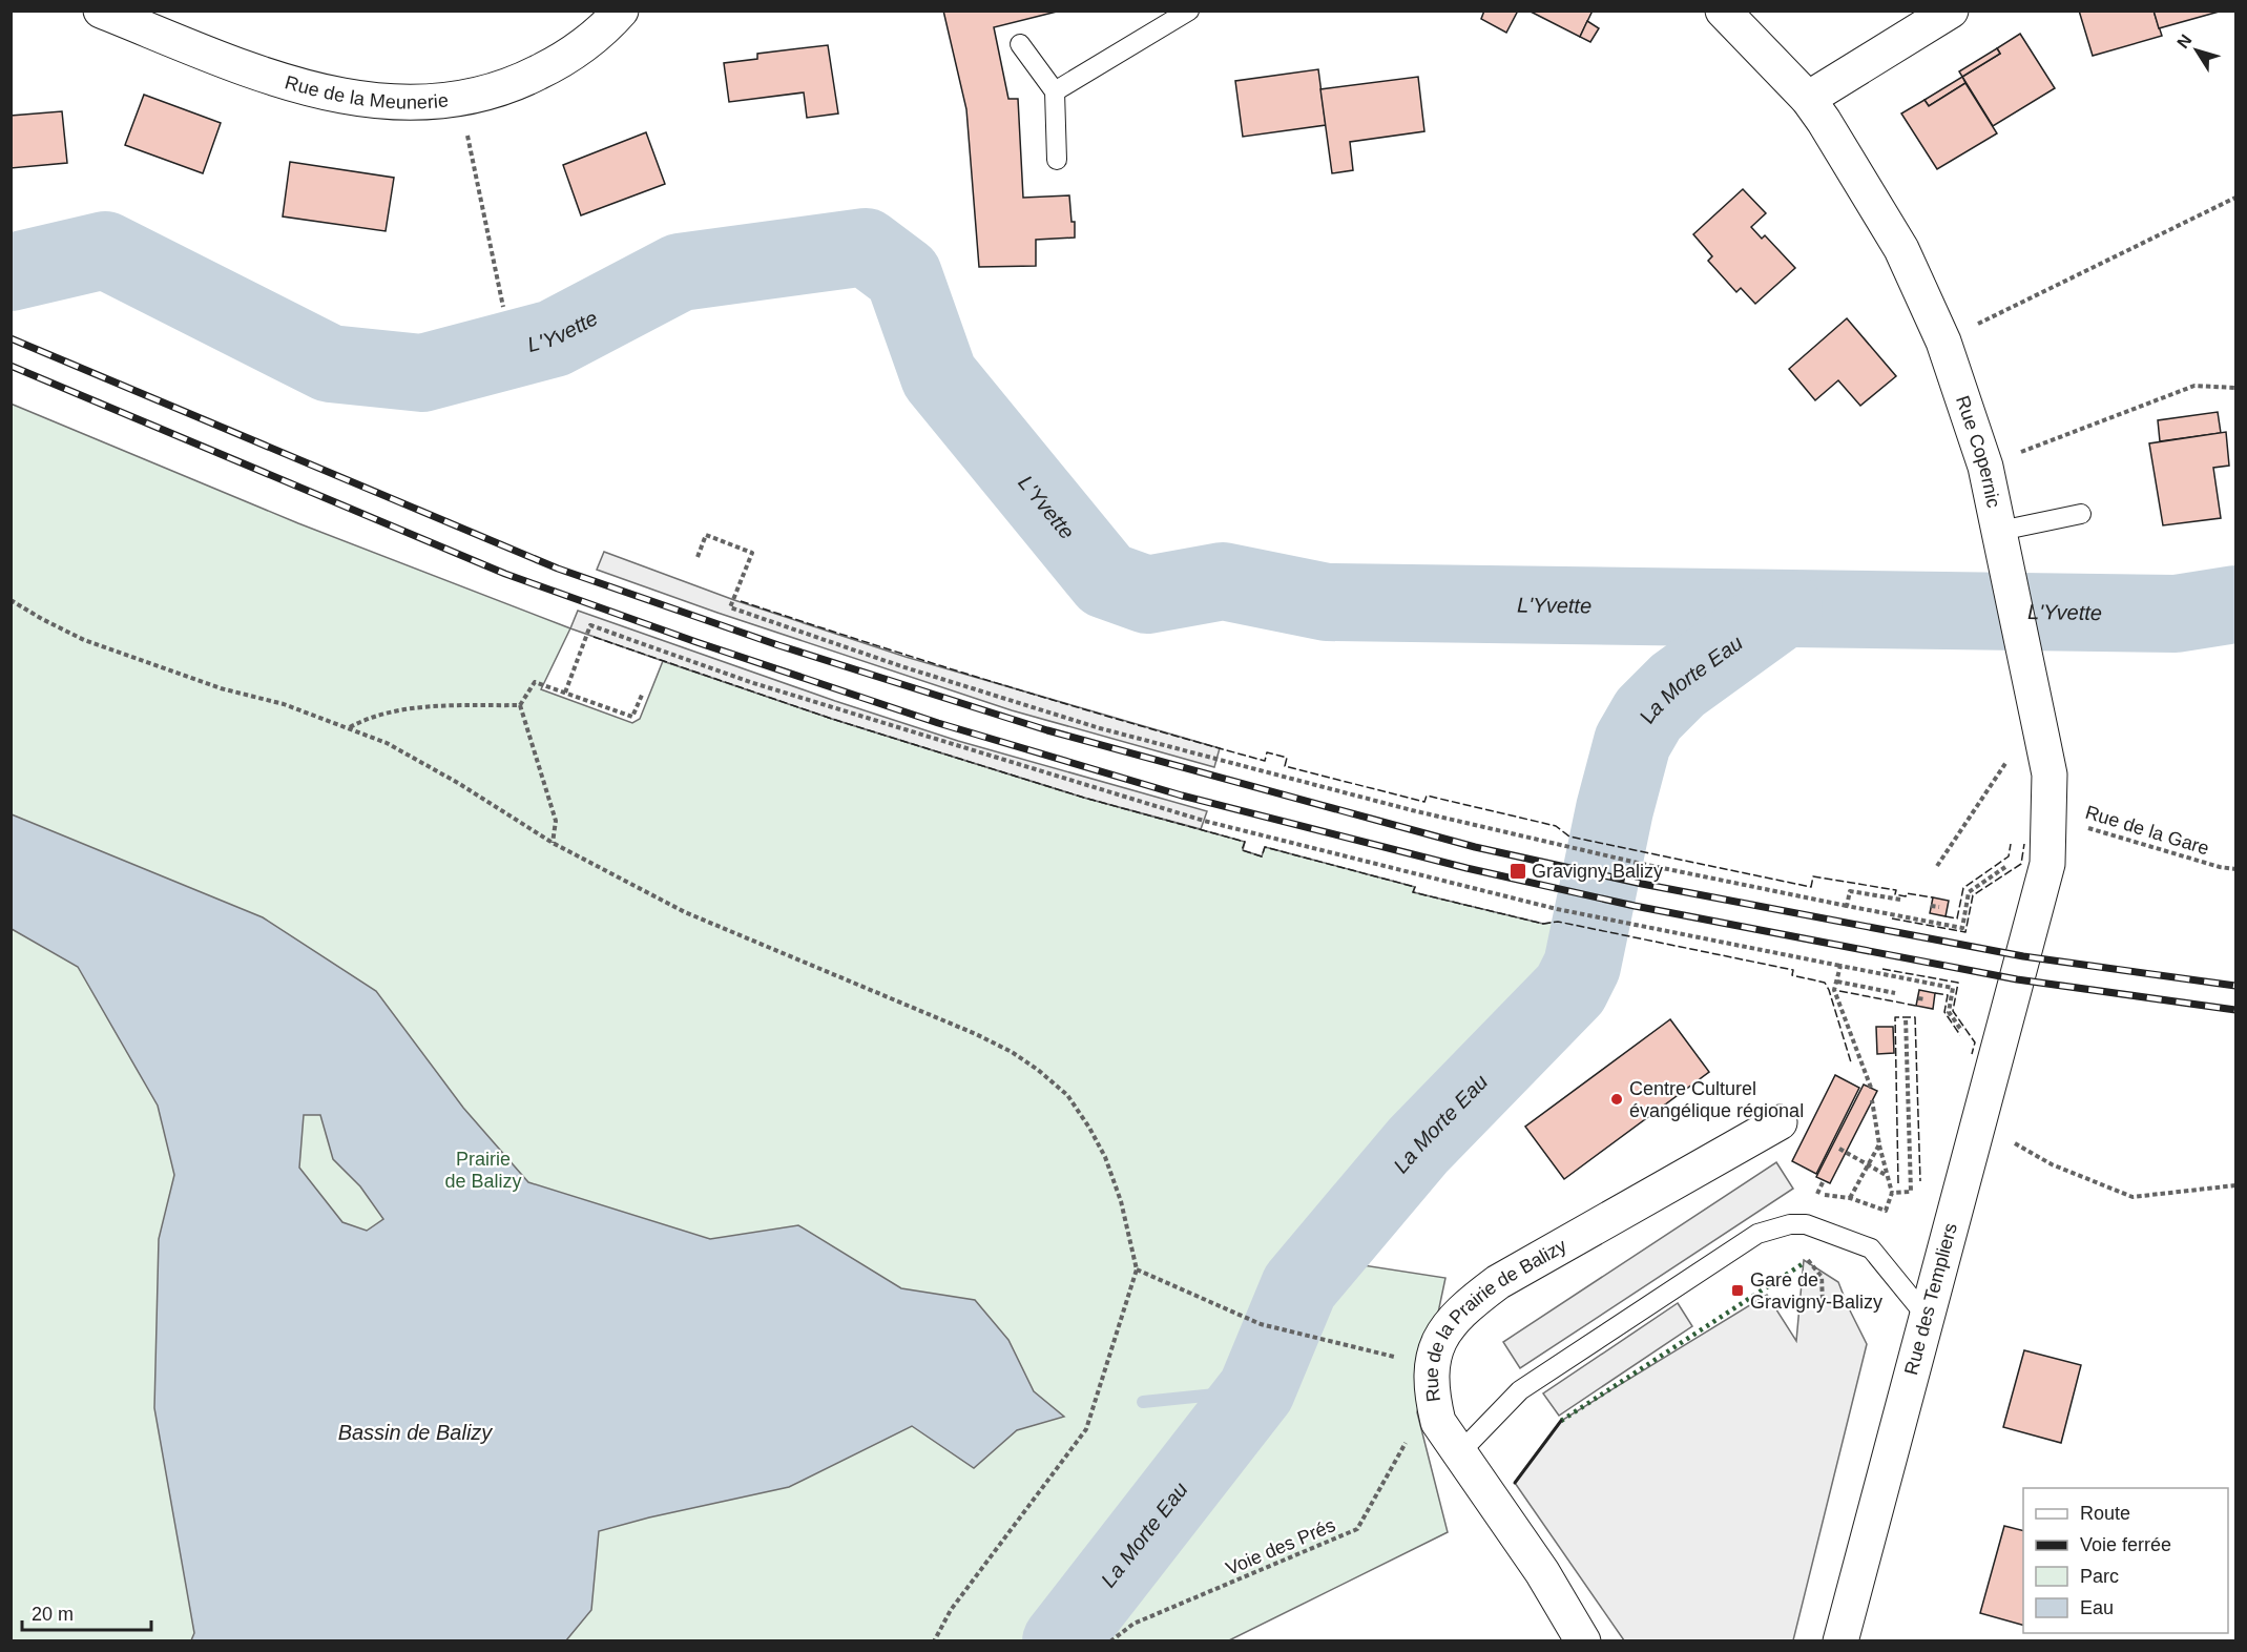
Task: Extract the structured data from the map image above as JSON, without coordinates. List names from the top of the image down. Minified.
{"streets":{"street":["Rue de la Meunerie","Rue Copernic","Rue des Templiers","Rue de la Prairie de Balizy"],"path":["Rue de la Gare","Voie des Prés"]},"crossings":[["Rue Copernic","Rue de la Gare"],["Rue Copernic","Rue des Templiers"],["Rue de la Prairie de Balizy","Voie des Prés"]],"water":["L'Yvette","La Morte Eau","Bassin de Balizy"],"parks":["Prairie de Balizy"],"places":{"transit":["Gravigny Balizy","Gare de Gravigny-Balizy"],"other":["Centre Culturel évangélique régional"]},"legend":["Route","Voie ferrée","Parc","Eau"],"scale_bar":"20 m","north":"top left"}
